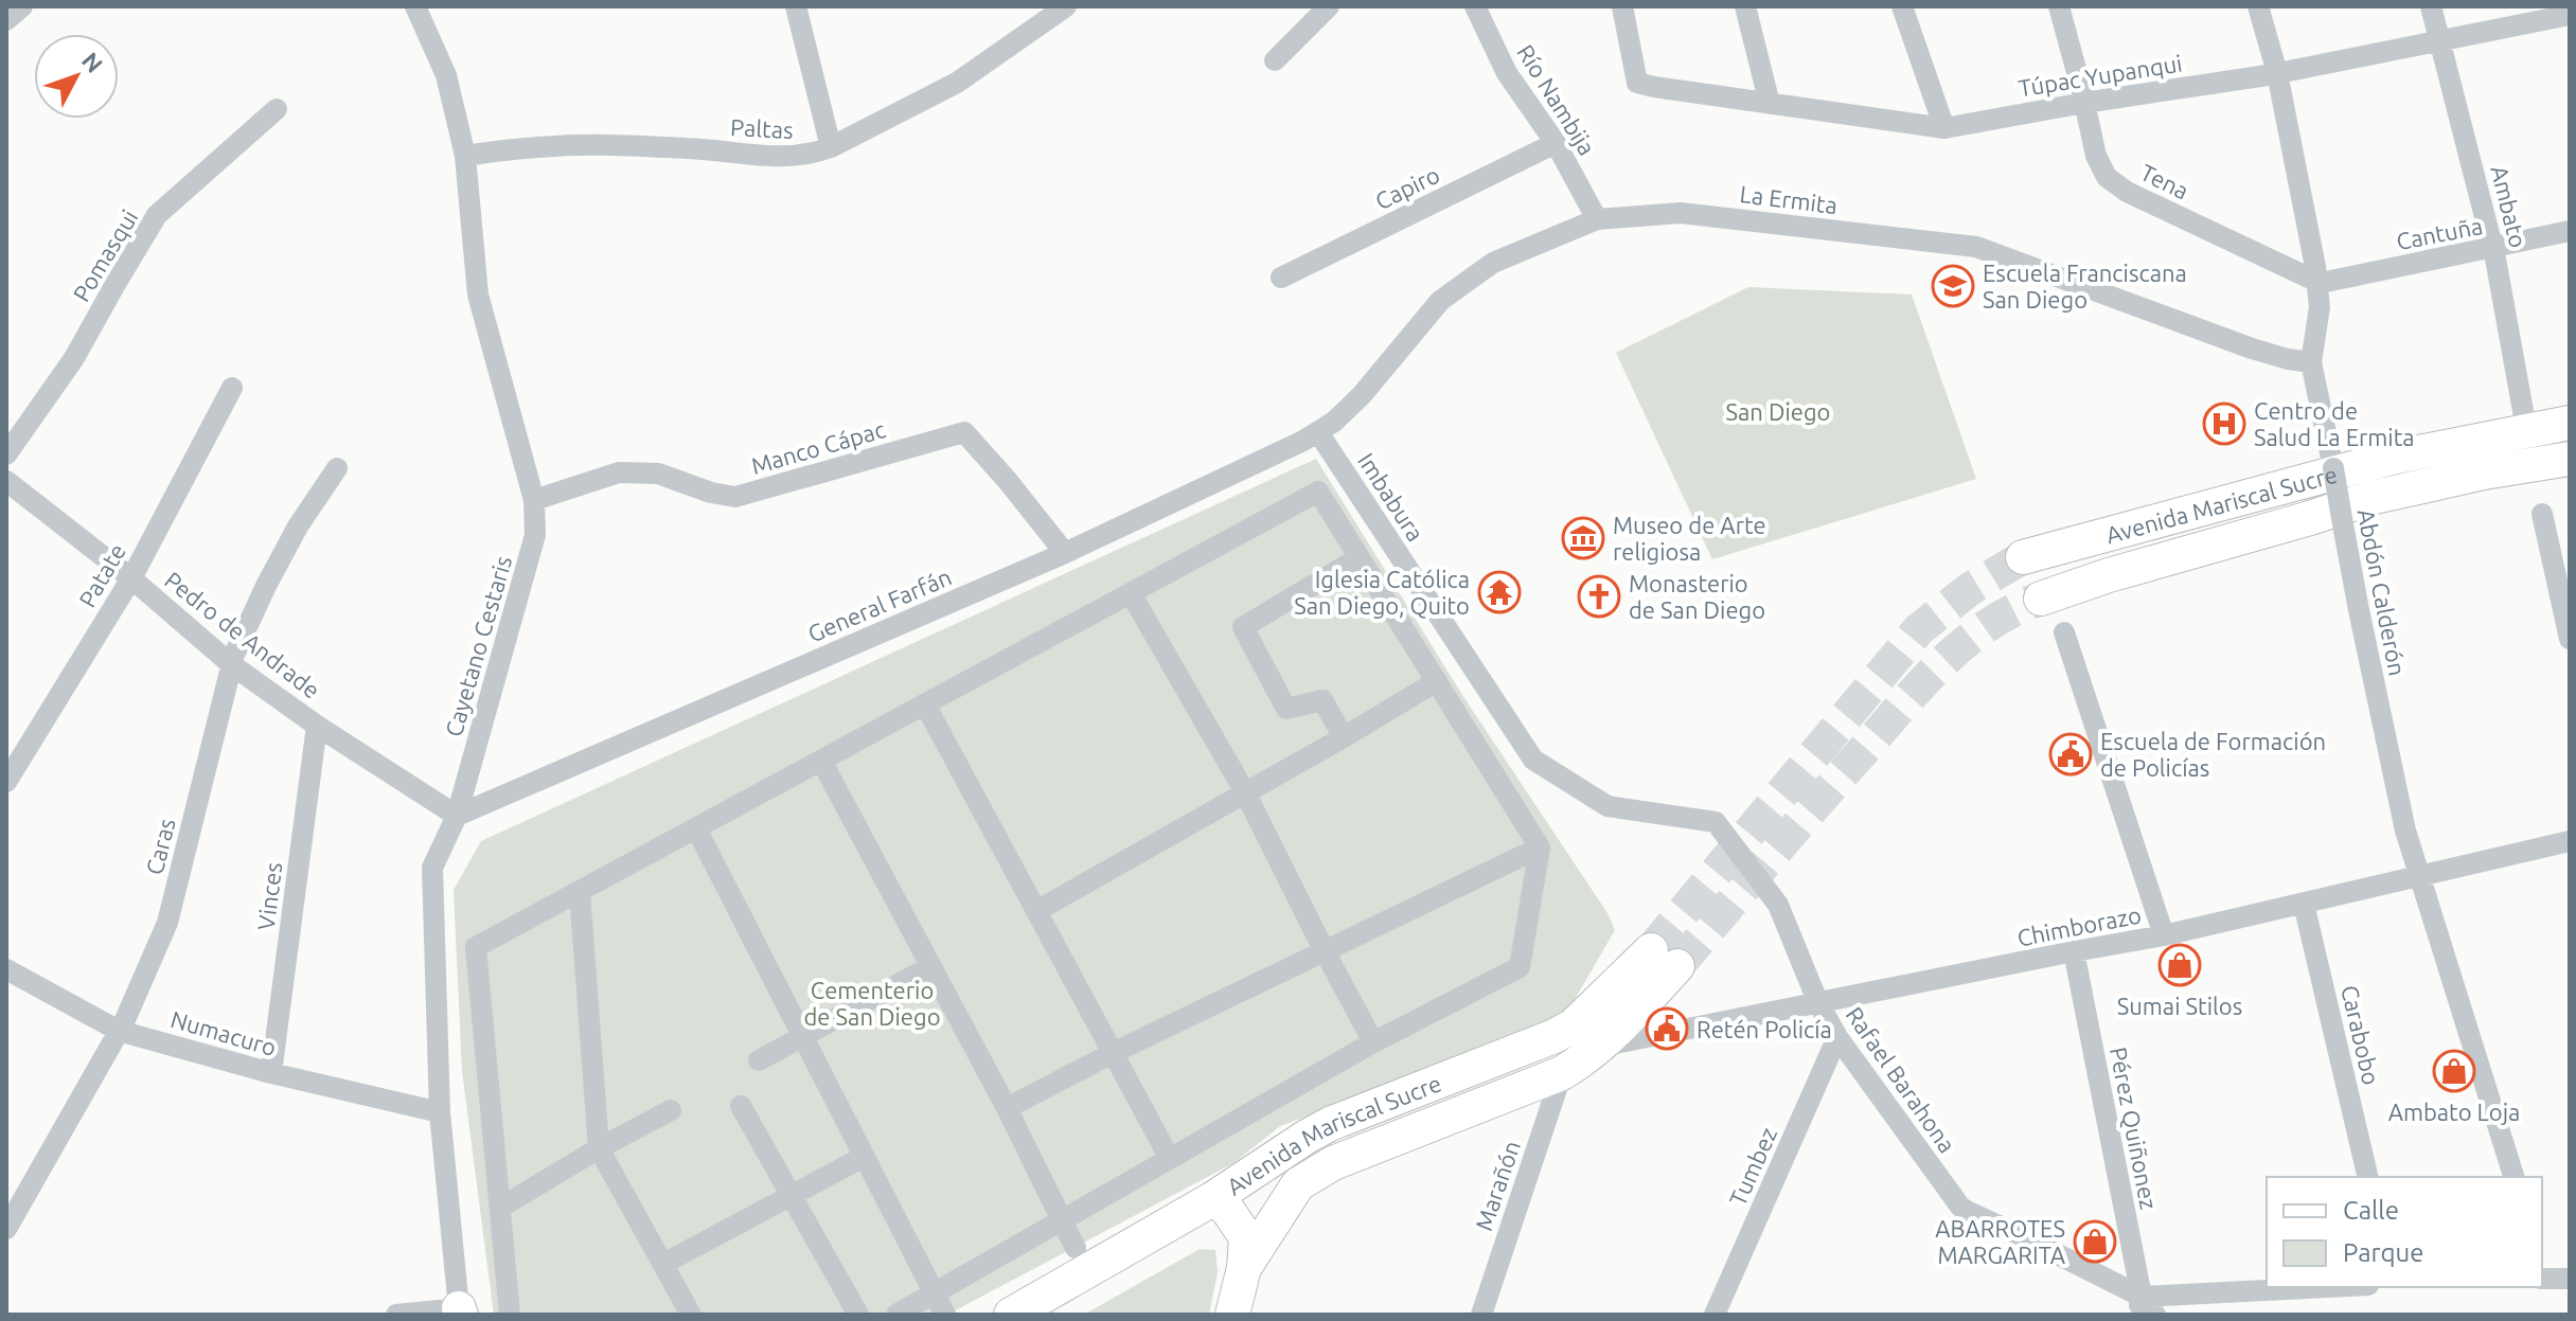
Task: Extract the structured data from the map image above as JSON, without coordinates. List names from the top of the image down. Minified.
{"streets":{"main road":["Avenida Mariscal Sucre"],"street":["Túpac Yupanqui","Río Nambija","Paltas","Tena","Capiro","La Ermita","Ambato","Cantuña","Pomasqui","Manco Cápac","Imbabura","Patate","Abdón Calderón","General Farfán","Pedro de Andrade","Cayetano Cestaris","Caras","Vinces","Chimborazo","Numacuro","Carabobo","Rafael Barahona","Pérez Quiñonez","Tumbez","Marañón"]},"crossings":[["Túpac Yupanqui","Tena"],["Túpac Yupanqui","Ambato"],["Túpac Yupanqui","Abdón Calderón"],["Río Nambija","Capiro"],["Río Nambija","La Ermita"],["Paltas","Cayetano Cestaris"],["Tena","Cantuña"],["Tena","Abdón Calderón"],["La Ermita","Imbabura"],["La Ermita","Abdón Calderón"],["La Ermita","General Farfán"],["Ambato","Cantuña"],["Cantuña","Abdón Calderón"],["Manco Cápac","General Farfán"],["Manco Cápac","Cayetano Cestaris"],["Imbabura","General Farfán"],["Imbabura","Rafael Barahona"],["Avenida Mariscal Sucre","Chimborazo"],["Avenida Mariscal Sucre","Marañón"],["Patate","Pedro de Andrade"],["Abdón Calderón","Chimborazo"],["General Farfán","Pedro de Andrade"],["General Farfán","Cayetano Cestaris"],["Pedro de Andrade","Cayetano Cestaris"],["Pedro de Andrade","Caras"],["Pedro de Andrade","Vinces"],["Cayetano Cestaris","Numacuro"],["Caras","Numacuro"],["Vinces","Numacuro"],["Chimborazo","Carabobo"],["Chimborazo","Rafael Barahona"],["Chimborazo","Pérez Quiñonez"],["Rafael Barahona","Pérez Quiñonez"],["Rafael Barahona","Tumbez"]],"parks":["San Diego","Cementerio de San Diego"],"places":{"school or university":["Escuela Franciscana San Diego"],"hospital":["Centro de Salud La Ermita"],"museum":["Museo de Arte religiosa"],"temple":["Iglesia Católica San Diego, Quito"],"church":["Monasterio de San Diego"],"public building":["Escuela de Formación de Policías","Retén Policía"],"shop":["Sumai Stilos","Ambato Loja","ABARROTES MARGARITA"]},"legend":["Calle","Parque"],"north":"top right"}
